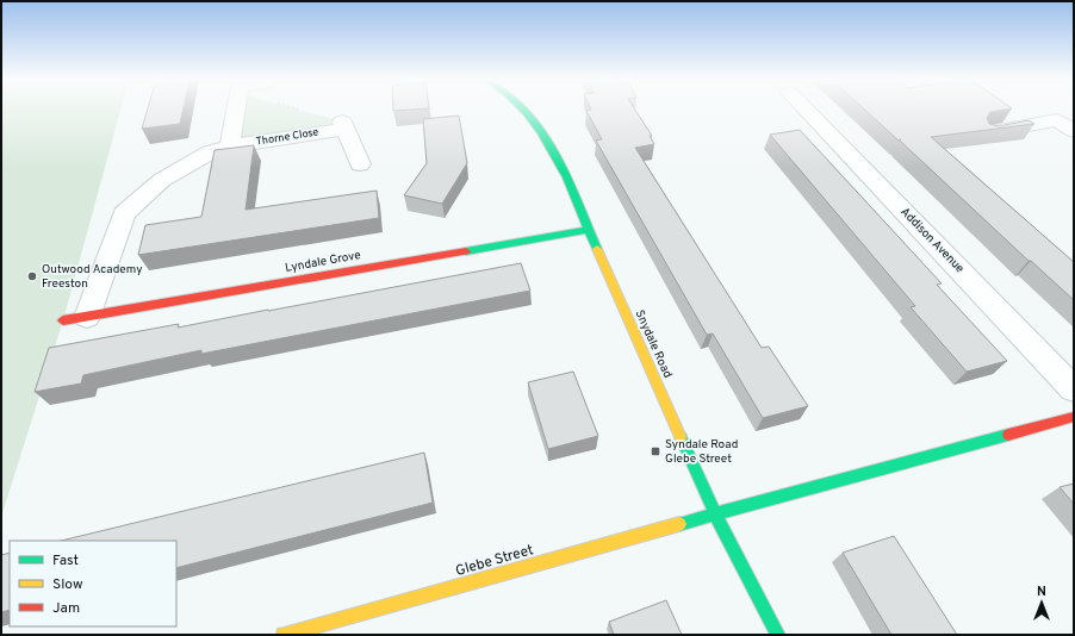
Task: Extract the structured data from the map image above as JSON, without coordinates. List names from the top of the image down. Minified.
{"streets":{"street":["Thorne Close","Addison Avenue","Lyndale Grove","Snydale Road","Glebe Street"]},"crossings":[["Thorne Close","Lyndale Grove"],["Lyndale Grove","Snydale Road"],["Snydale Road","Glebe Street"]],"places":{"other":["Outwood Academy Freeston"],"transit":["Syndale Road Glebe Street"]},"legend":["Fast","Slow","Jam"],"north":"top"}
